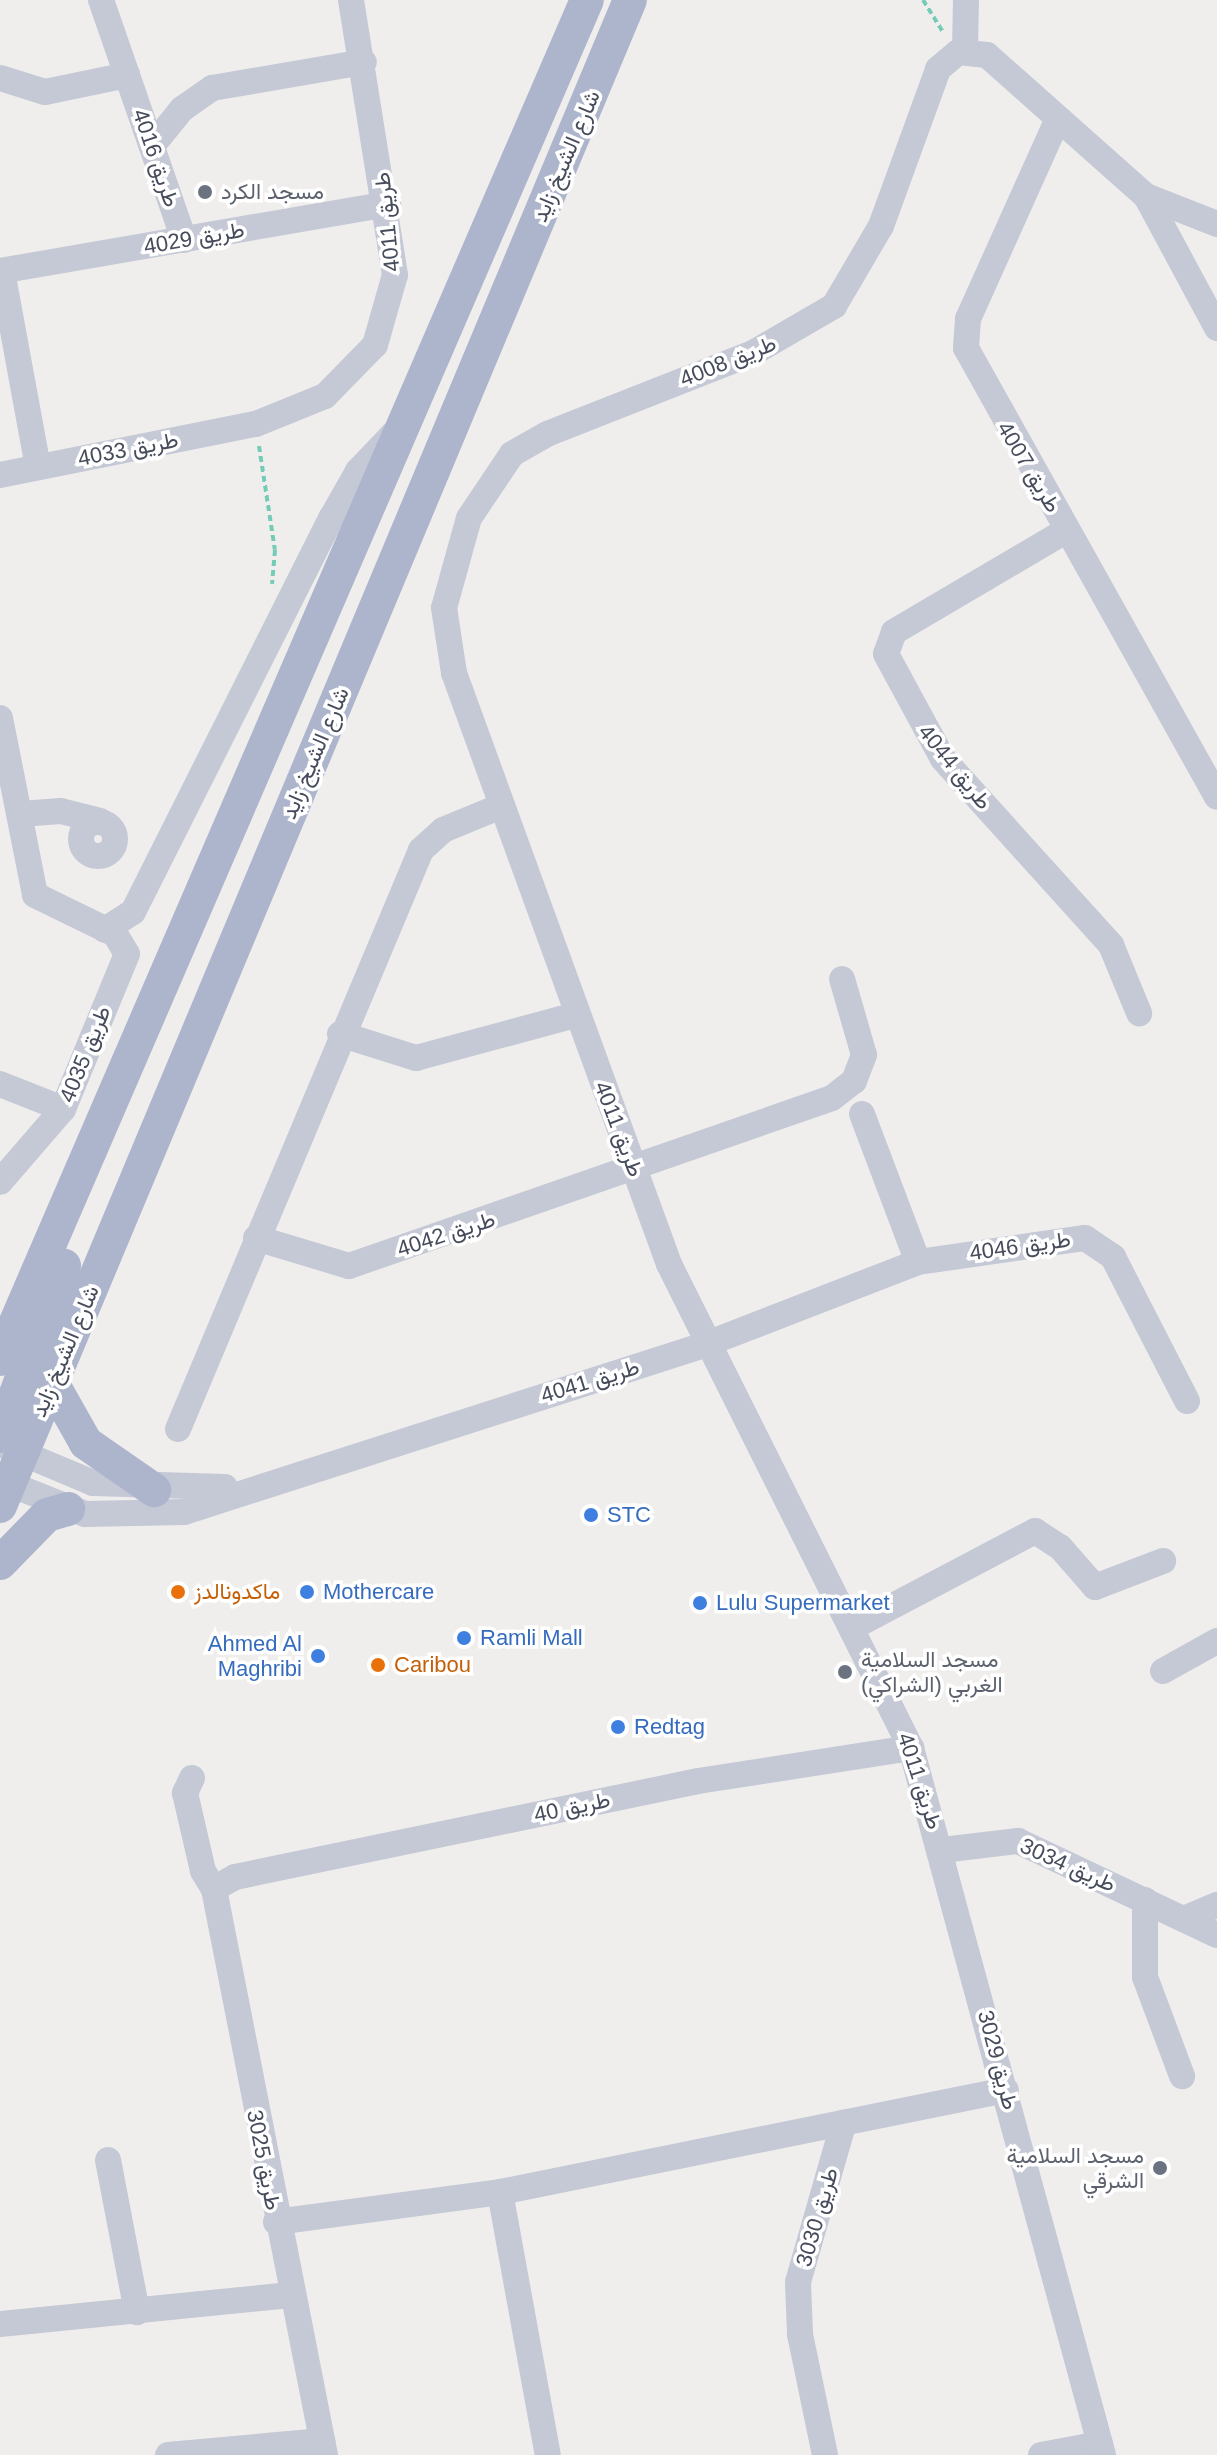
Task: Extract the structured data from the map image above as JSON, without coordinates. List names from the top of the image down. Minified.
{"streets":{"main road":["شارع الشيخ زايد"],"street":["طريق 4016","طريق 4011","طريق 4029","طريق 4008","طريق 4033","طريق 4007","طريق 4044","طريق 4035","طريق 4042","طريق 4046","طريق 4041","طريق 40","طريق 3034","طريق 3029","طريق 3025","طريق 3030"]},"crossings":[["شارع الشيخ زايد","طريق 4041"],["طريق 4016","طريق 4029"],["طريق 4011","طريق 4029"],["طريق 4011","طريق 4008"],["طريق 4011","طريق 4033"],["طريق 4011","طريق 4042"],["طريق 4011","طريق 4041"],["طريق 4011","طريق 40"],["طريق 4011","طريق 3034"],["طريق 4011","طريق 3029"],["طريق 4007","طريق 4044"],["طريق 4046","طريق 4041"],["طريق 40","طريق 3025"],["طريق 3034","طريق 3029"]],"places":["مسجد الكرد","STC","ماكدونالدز","Mothercare","Lulu Supermarket","Ramli Mall","Ahmed Al Maghribi","Caribou","مسجد السلامية الغربي (الشراكي)","Redtag","مسجد السلامية الشرقي"]}
